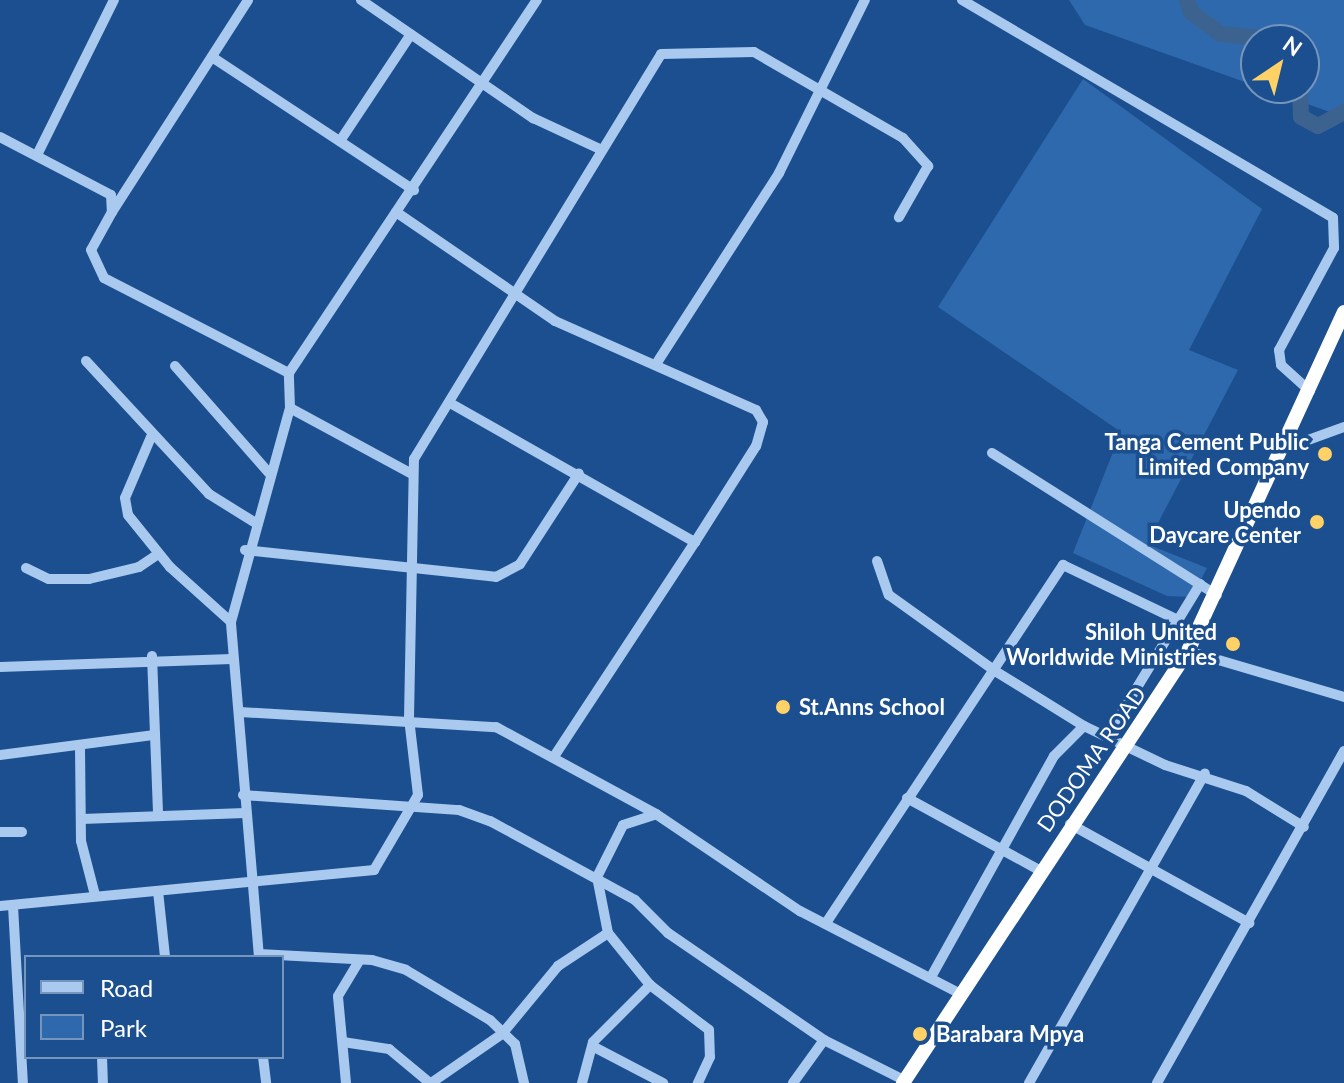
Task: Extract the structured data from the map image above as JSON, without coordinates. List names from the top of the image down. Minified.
{"streets":{"highway":["DODOMA ROAD"]},"places":["Tanga Cement Public Limited Company","Upendo Daycare Center","Shiloh United Worldwide Ministries","St.Anns School","Barabara Mpya"],"legend":["Road","Park"],"north":"top right"}
